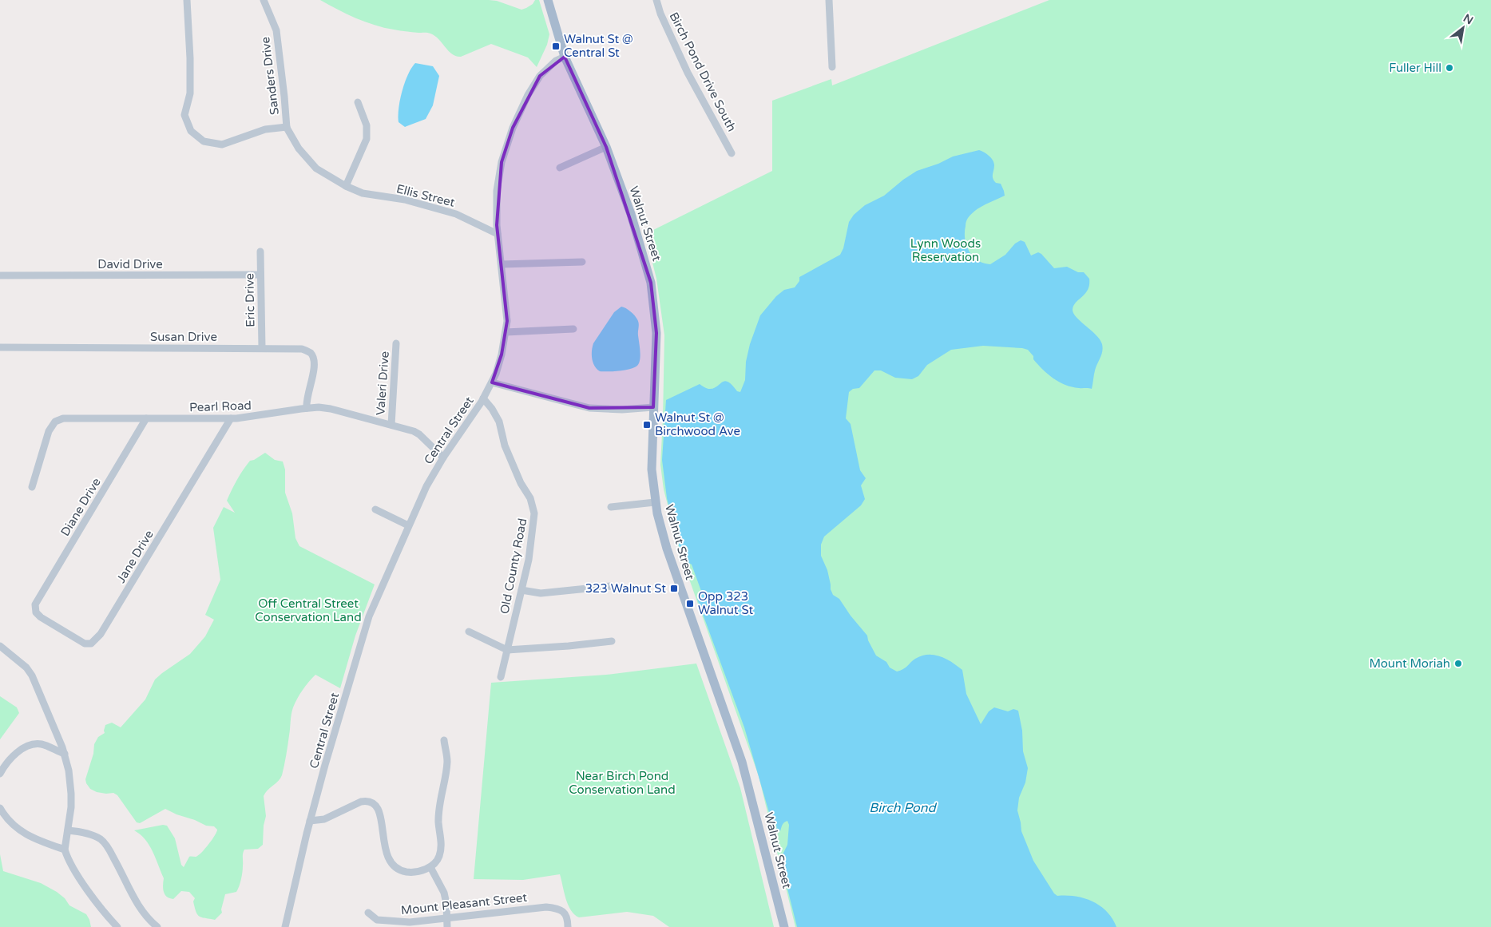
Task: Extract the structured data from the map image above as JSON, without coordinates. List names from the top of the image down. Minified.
{"streets":{"main road":["Walnut Street"],"street":["Birch Pond Drive South","Sanders Drive","Ellis Street","David Drive","Eric Drive","Susan Drive","Valeri Drive","Pearl Road","Central Street","Diane Drive","Jane Drive","Old County Road","Mount Pleasant Street"]},"crossings":[["Sanders Drive","Ellis Street"],["Ellis Street","Central Street"],["Walnut Street","Central Street"],["David Drive","Eric Drive"],["Eric Drive","Susan Drive"],["Susan Drive","Pearl Road"],["Valeri Drive","Pearl Road"],["Pearl Road","Central Street"],["Pearl Road","Diane Drive"],["Pearl Road","Jane Drive"],["Central Street","Old County Road"],["Diane Drive","Jane Drive"]],"water":["Birch Pond"],"parks":["Lynn Woods Reservation","Off Central Street Conservation Land","Near Birch Pond Conservation Land"],"places":{"transit":["Walnut St @ Central St","Walnut St @ Birchwood Ave","323 Walnut St","Opp 323 Walnut St"],"other":["Fuller Hill","Mount Moriah"]},"north":"top right"}
